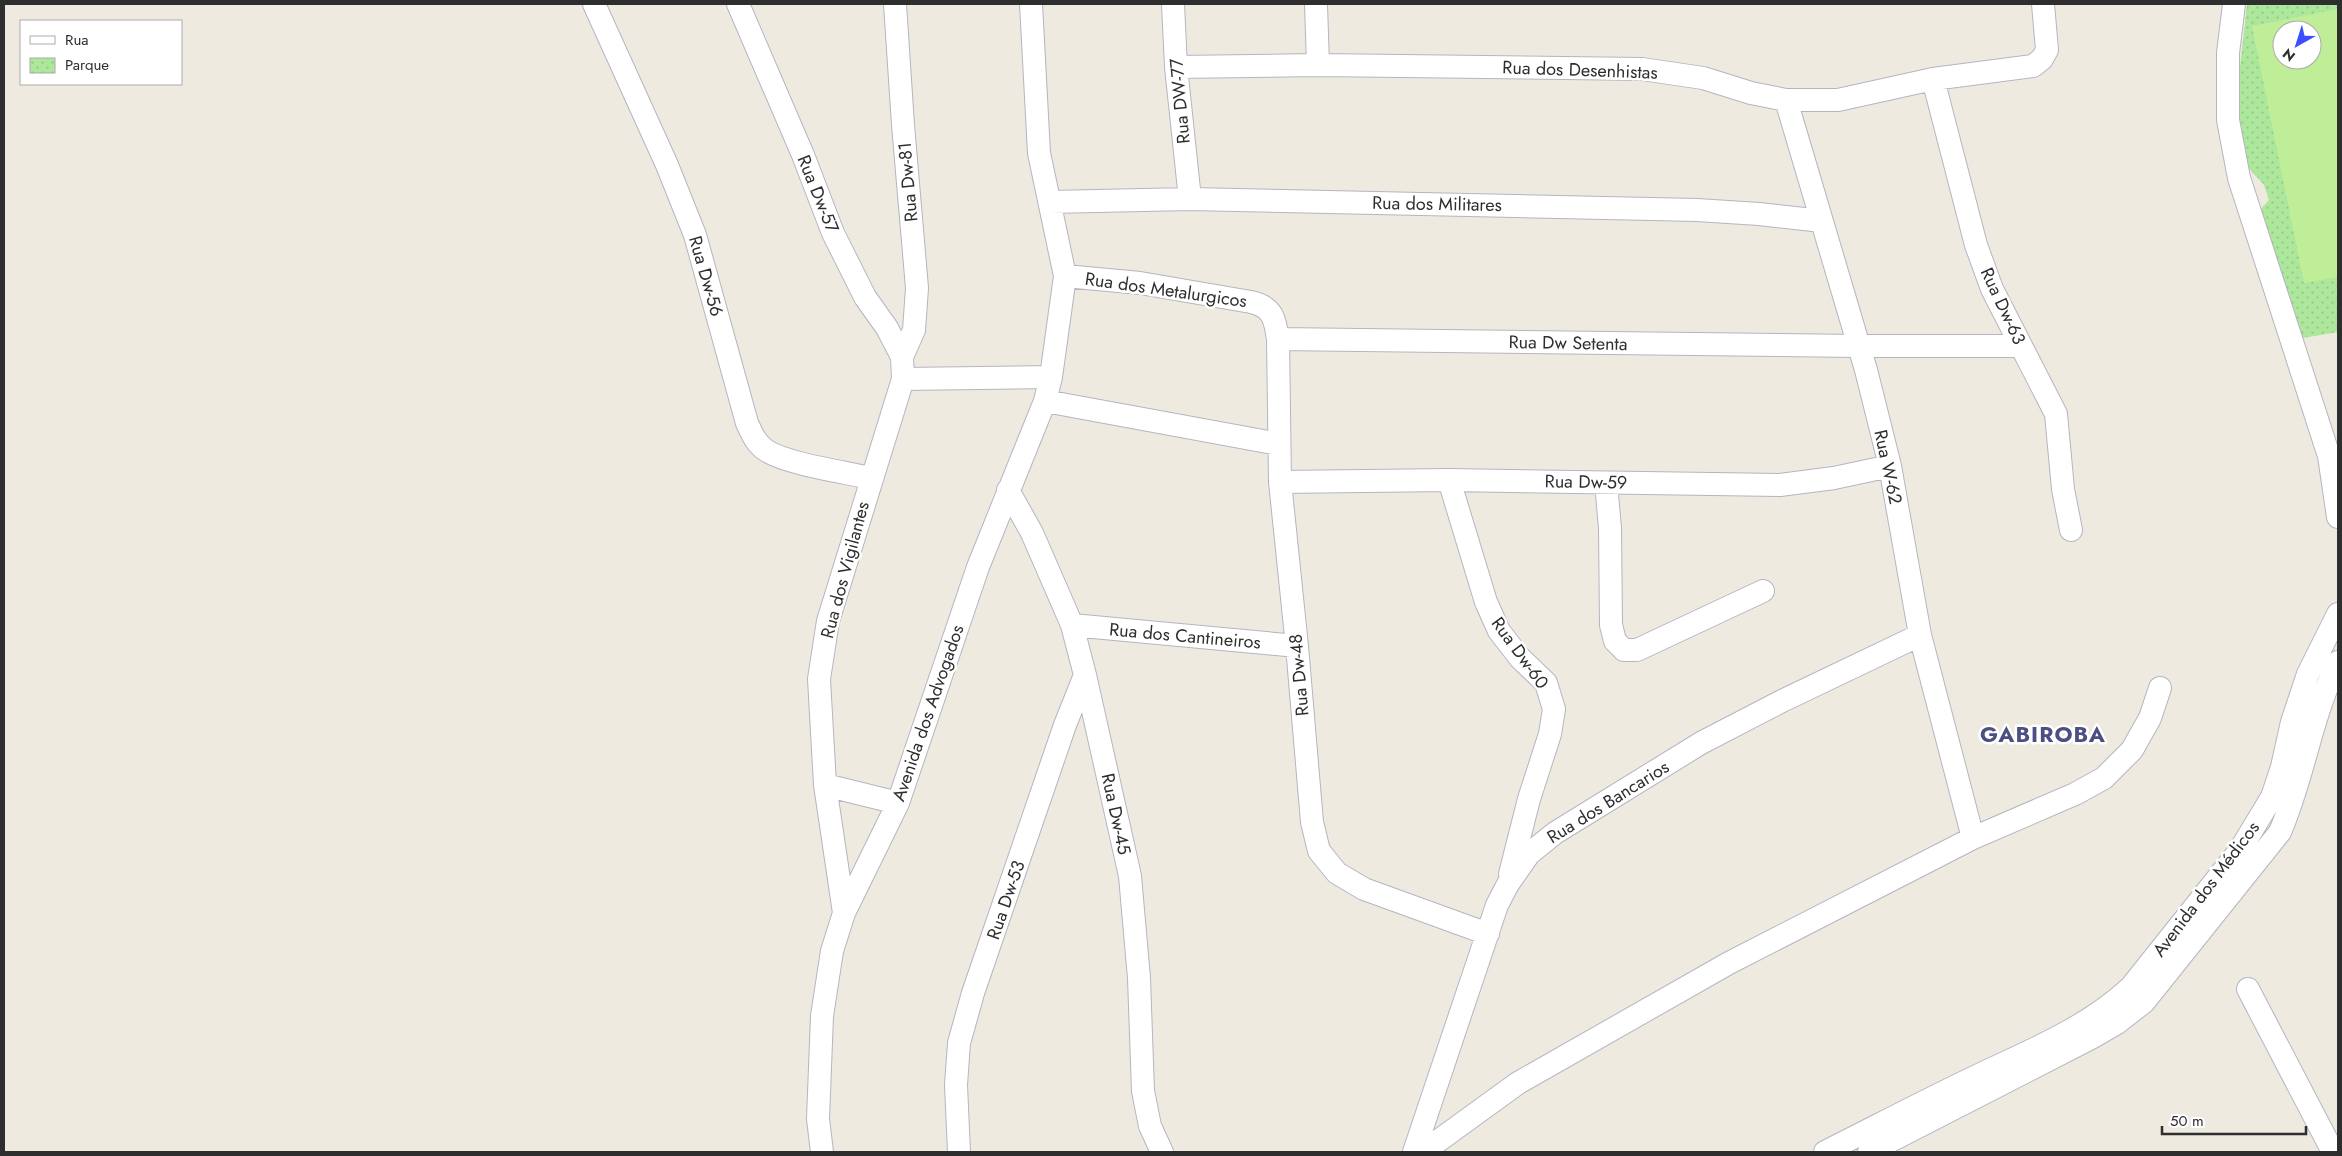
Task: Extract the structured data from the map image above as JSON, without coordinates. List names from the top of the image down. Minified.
{"streets":{"street":["Rua dos Desenhistas","Rua DW-77","Rua Dw-81","Rua Dw-57","Rua dos Militares","Rua Dw-56","Rua dos Metalurgicos","Rua Dw-63","Rua Dw Setenta","Rua W-62","Rua Dw-59","Rua dos Vigilantes","Rua dos Cantineiros","Rua Dw-60","Rua Dw-48","Avenida dos Advogados","Rua dos Bancarios","Rua Dw-45","Avenida dos Médicos","Rua Dw-53"]},"crossings":[["Rua dos Desenhistas","Rua DW-77"],["Rua dos Desenhistas","Rua Dw-63"],["Rua dos Desenhistas","Rua W-62"],["Rua DW-77","Rua dos Militares"],["Rua Dw-81","Rua Dw-57"],["Rua Dw-81","Rua dos Vigilantes"],["Rua Dw-57","Rua dos Vigilantes"],["Rua dos Militares","Rua dos Metalurgicos"],["Rua dos Militares","Rua W-62"],["Rua Dw-56","Rua dos Vigilantes"],["Rua dos Metalurgicos","Rua Dw-48"],["Rua dos Metalurgicos","Avenida dos Advogados"],["Rua Dw-63","Rua Dw Setenta"],["Rua Dw Setenta","Rua W-62"],["Rua Dw Setenta","Rua Dw-48"],["Rua W-62","Rua Dw-59"],["Rua W-62","Rua dos Bancarios"],["Rua Dw-59","Rua Dw-60"],["Rua Dw-59","Rua Dw-48"],["Rua dos Vigilantes","Avenida dos Advogados"],["Rua dos Cantineiros","Rua Dw-48"],["Rua dos Cantineiros","Rua Dw-45"],["Rua Dw-60","Rua dos Bancarios"],["Rua Dw-48","Rua dos Bancarios"],["Avenida dos Advogados","Rua Dw-45"],["Rua Dw-45","Rua Dw-53"]],"districts":["GABIROBA"],"legend":["Rua","Parque"],"scale_bar":"50 m","north":"bottom left"}
